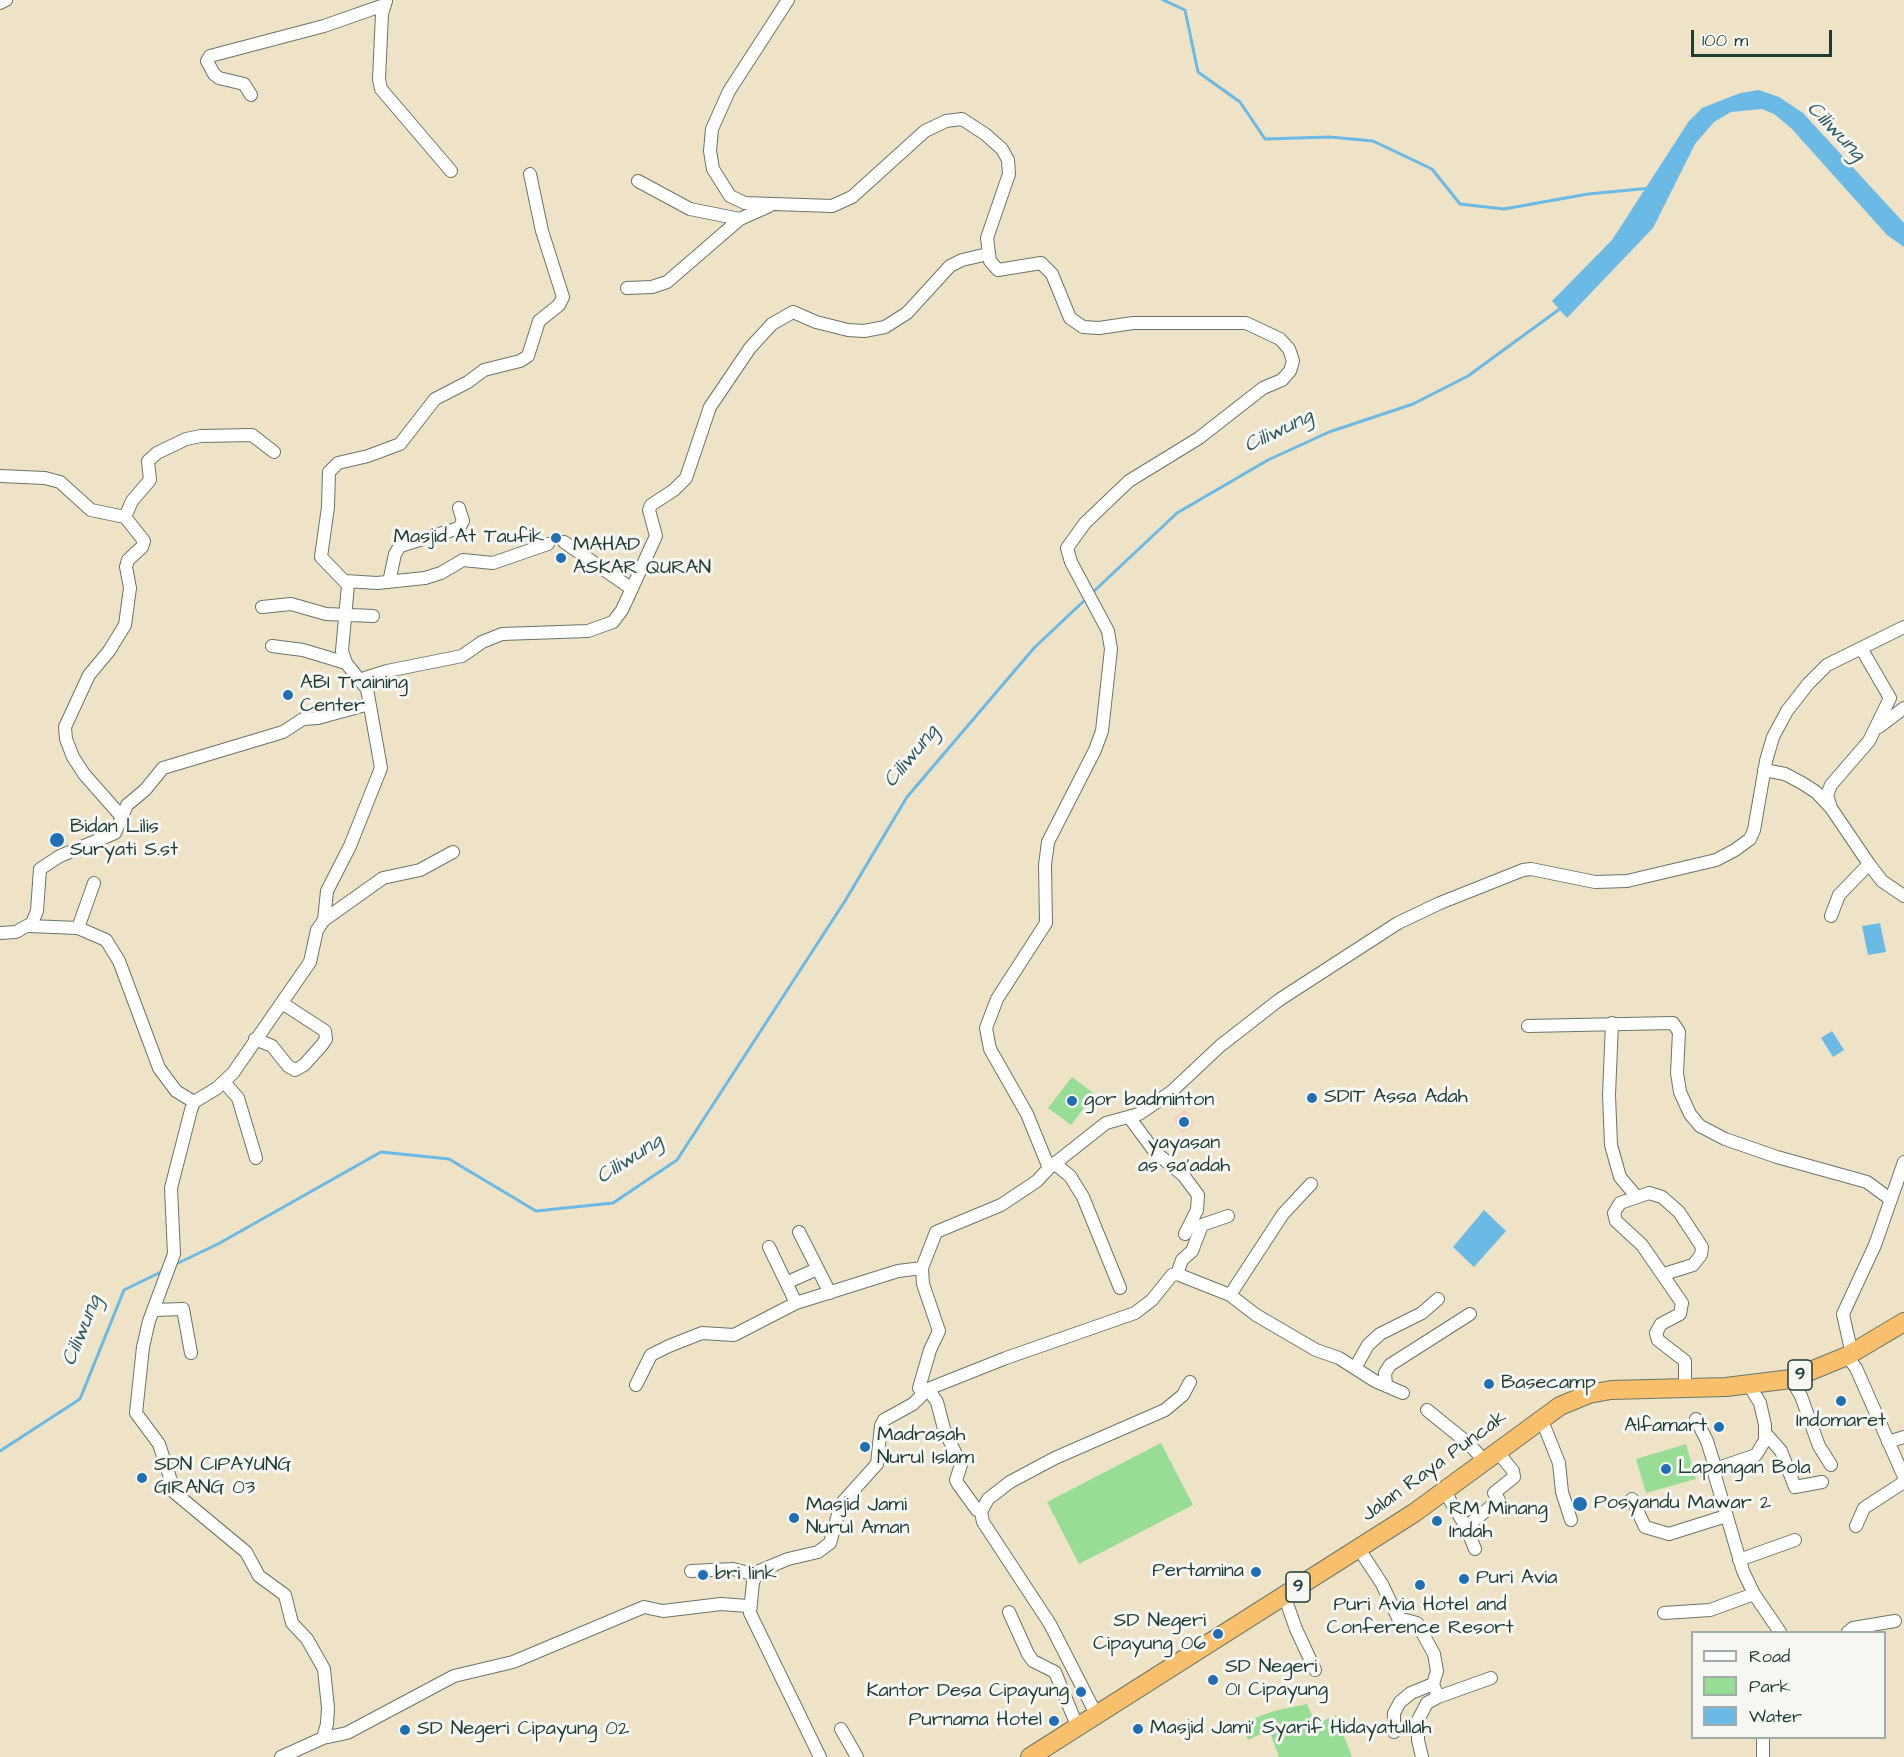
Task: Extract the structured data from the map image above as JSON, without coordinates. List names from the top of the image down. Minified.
{"streets":{"highway":["9","Jalan Raya Puncak"]},"water":["Ciliwung"],"places":["Masjid At Taufik","MAHAD ASKAR QURAN","ABI Training Center","Bidan Lilis Suryati S.st","SDIT Assa Adah","gor badminton","yayasan as sa'adah","Basecamp","Indomaret","Alfamart","Madrasah Nurul Islam","Lapangan Bola","SDN CIPAYUNG GIRANG 03","Posyandu Mawar 2","Masjid Jami Nurul Aman","RM Minang Indah","Pertamina","bri link","Puri Avia","Puri Avia Hotel and Conference Resort","SD Negeri Cipayung 06","SD Negeri 01 Cipayung","Kantor Desa Cipayung","Purnama Hotel","Masjid Jami' Syarif Hidayatullah","SD Negeri Cipayung 02"],"legend":["Road","Park","Water"],"scale_bar":"100 m"}
